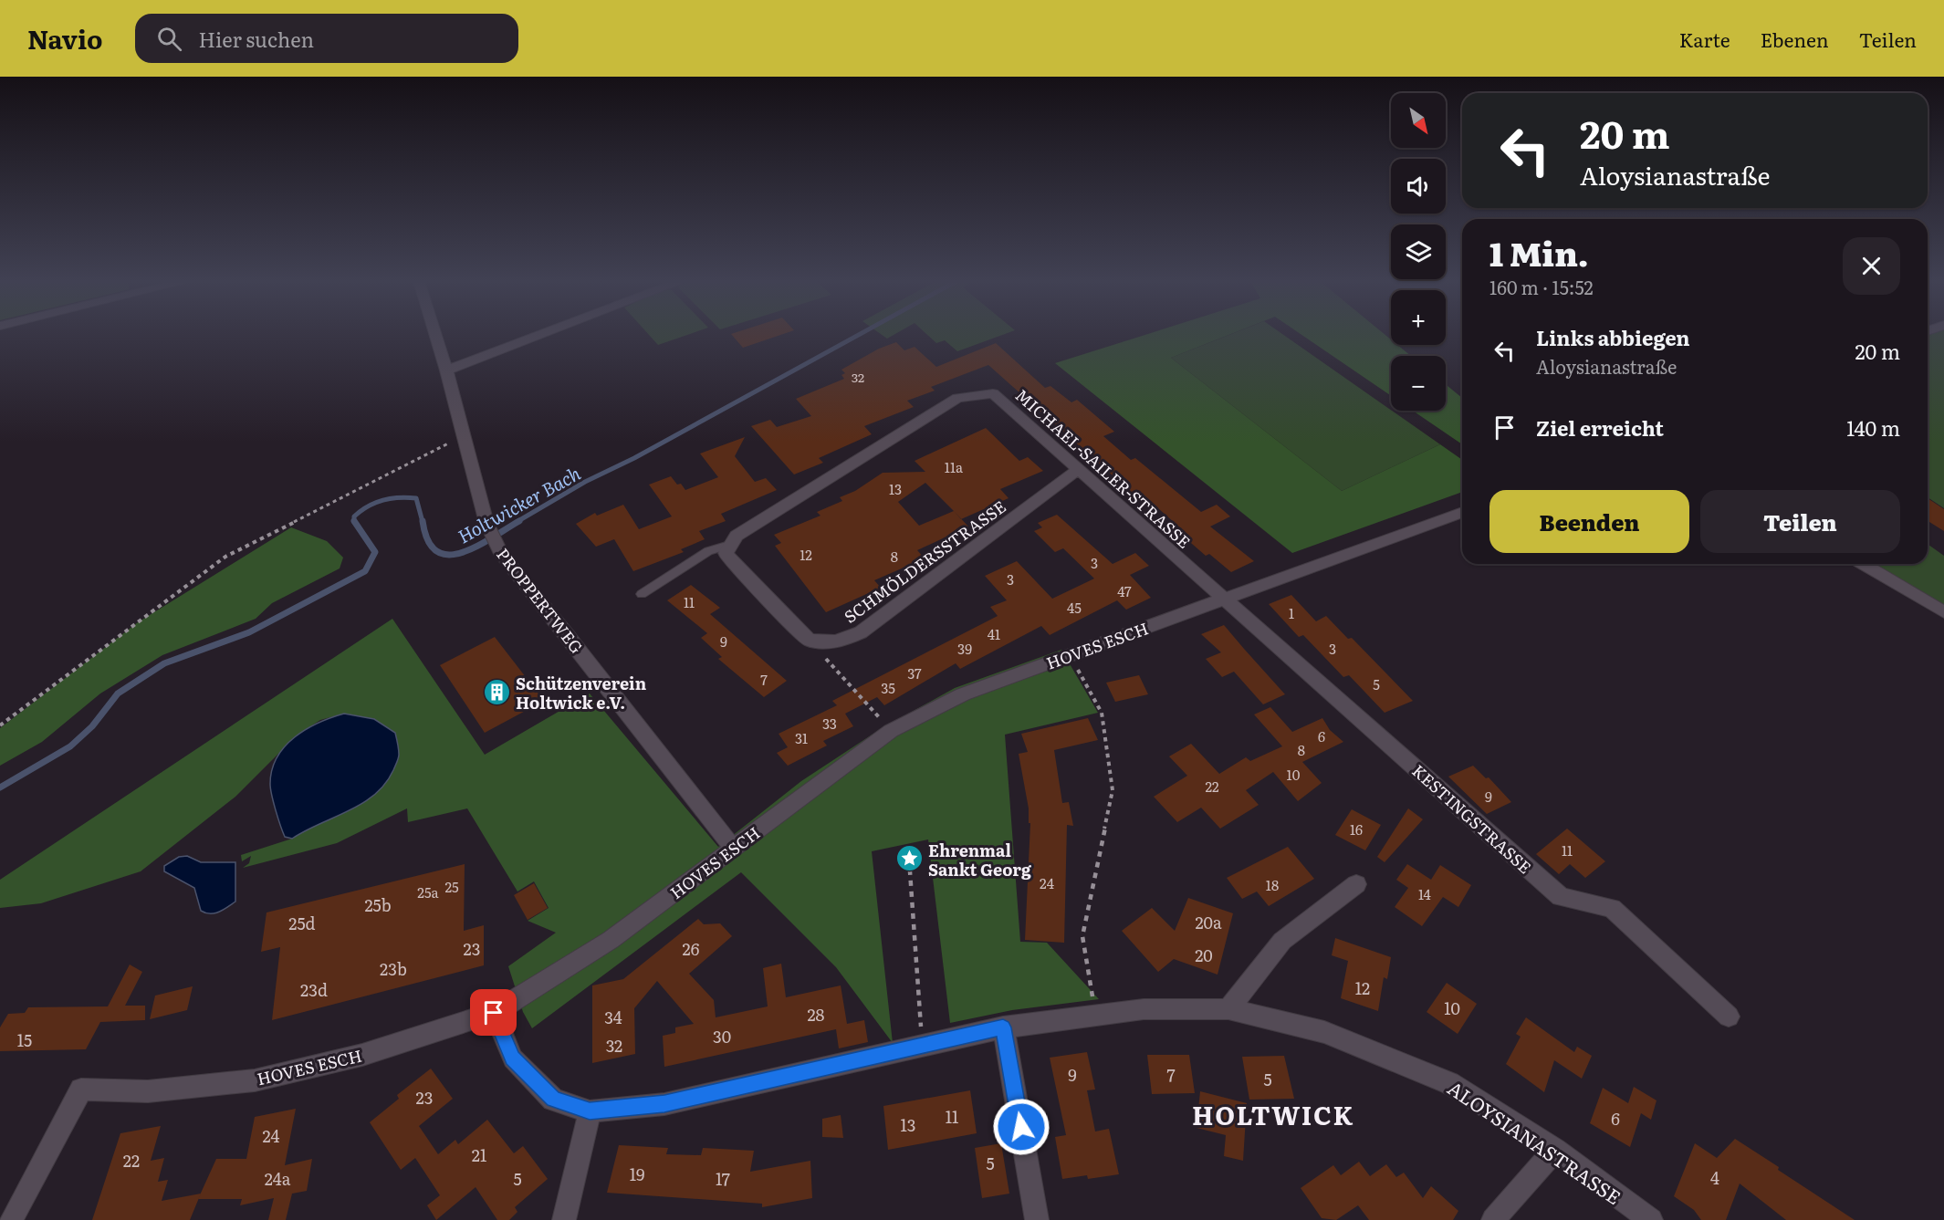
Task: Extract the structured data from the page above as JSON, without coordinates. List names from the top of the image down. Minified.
{"streets":{"street":["MICHAEL-SAILER-STRASSE","SCHMÖLDERSSTRASSE","PROPPERTWEG","HOVES ESCH","KESTINGSTRASSE","ALOYSIANASTRASSE"]},"crossings":[["MICHAEL-SAILER-STRASSE","SCHMÖLDERSSTRASSE"],["MICHAEL-SAILER-STRASSE","HOVES ESCH"],["MICHAEL-SAILER-STRASSE","KESTINGSTRASSE"],["PROPPERTWEG","HOVES ESCH"],["HOVES ESCH","KESTINGSTRASSE"],["HOVES ESCH","ALOYSIANASTRASSE"]],"districts":["HOLTWICK"],"water":["Holtwicker Bach"],"places":{"building":["Schützenverein Holtwick e.V."],"place":["Ehrenmal Sankt Georg"]},"house_numbers":["32","11a","13","12","8","3","3","47","11","45","1","41","9","39","3","37","7","5","35","33","6","31","8","10","22","9","16","11","24","18","25","25a","14","25b","20a","25d","23","26","20","23b","12","23d","10","28","34","30","15","32","9","7","5","23","11","6","13","24","21","22","5","19","4","24a","5","17"],"north":"bottom right","page":{"header":"Navio","search":"Hier suchen","nav":["Karte","Ebenen","Teilen"],"map_buttons":["+","−"],"turn":["20 m","Aloysianastraße"],"heading":["1 Min.","160 m · 15:52"],"list":[{"name":"Links abbiegen","note":"Aloysianastraße","value":"20 m"},{"name":"Ziel erreicht","value":"140 m"}],"buttons":["Beenden","Teilen"]}}
